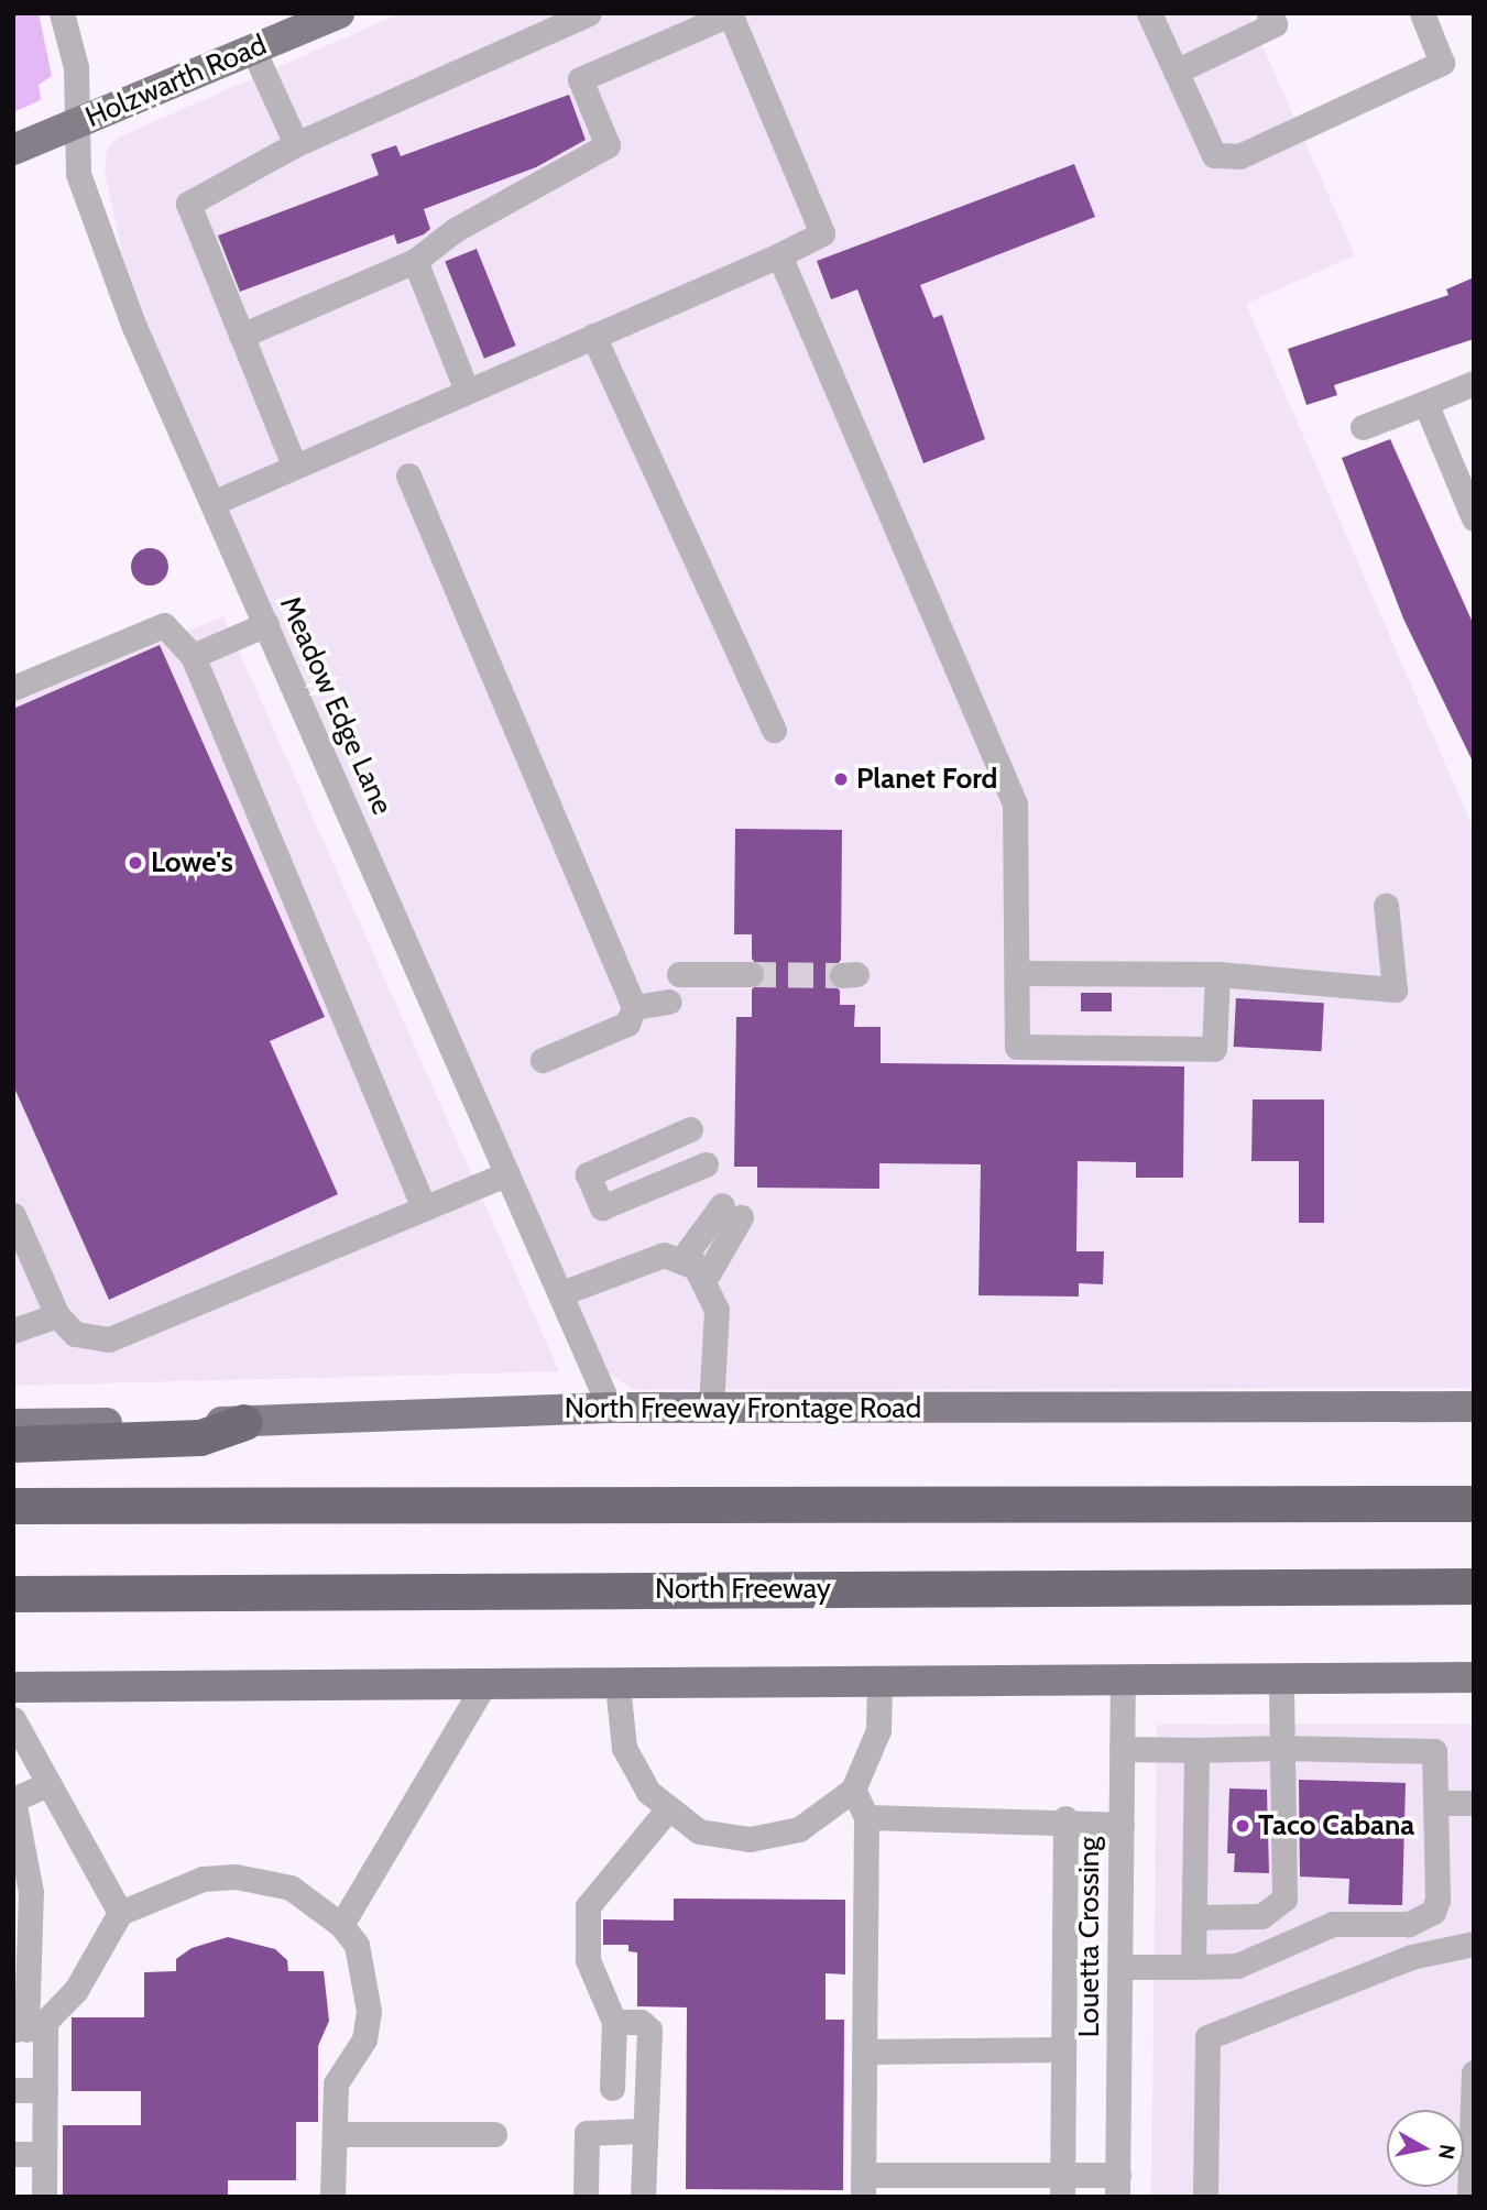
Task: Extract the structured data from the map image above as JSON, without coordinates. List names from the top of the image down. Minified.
{"streets":{"highway":["North Freeway"],"main road":["Holzwarth Road","North Freeway Frontage Road"],"street":["Meadow Edge Lane","Louetta Crossing"]},"crossings":[["Holzwarth Road","Meadow Edge Lane"],["Meadow Edge Lane","North Freeway Frontage Road"]],"places":["Planet Ford","Lowe's","Taco Cabana"],"north":"right"}
